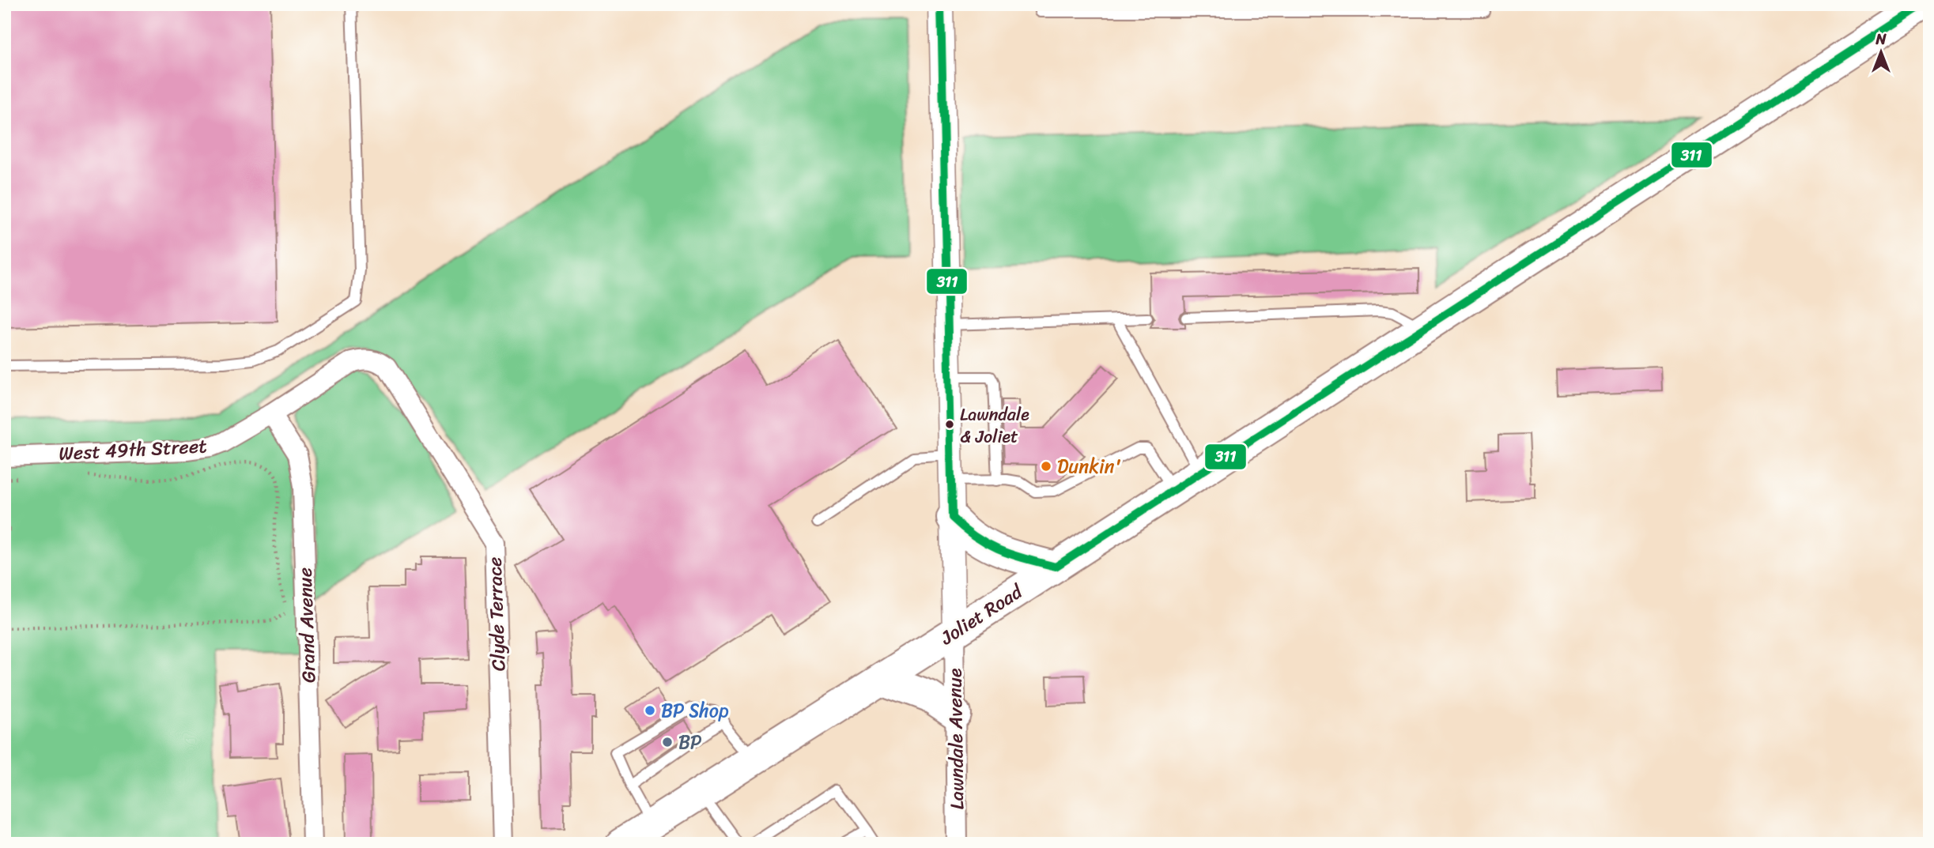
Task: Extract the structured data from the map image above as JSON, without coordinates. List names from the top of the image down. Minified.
{"streets":{"main road":["Joliet Road"],"street":["West 49th Street","Clyde Terrace","Grand Avenue","Lawndale Avenue"]},"crossings":[["West 49th Street","Clyde Terrace"],["West 49th Street","Grand Avenue"],["Joliet Road","Lawndale Avenue"]],"places":["Lawndale & Joliet","Dunkin'","BP Shop","BP"],"lines":["transit line 311"],"north":"top"}
